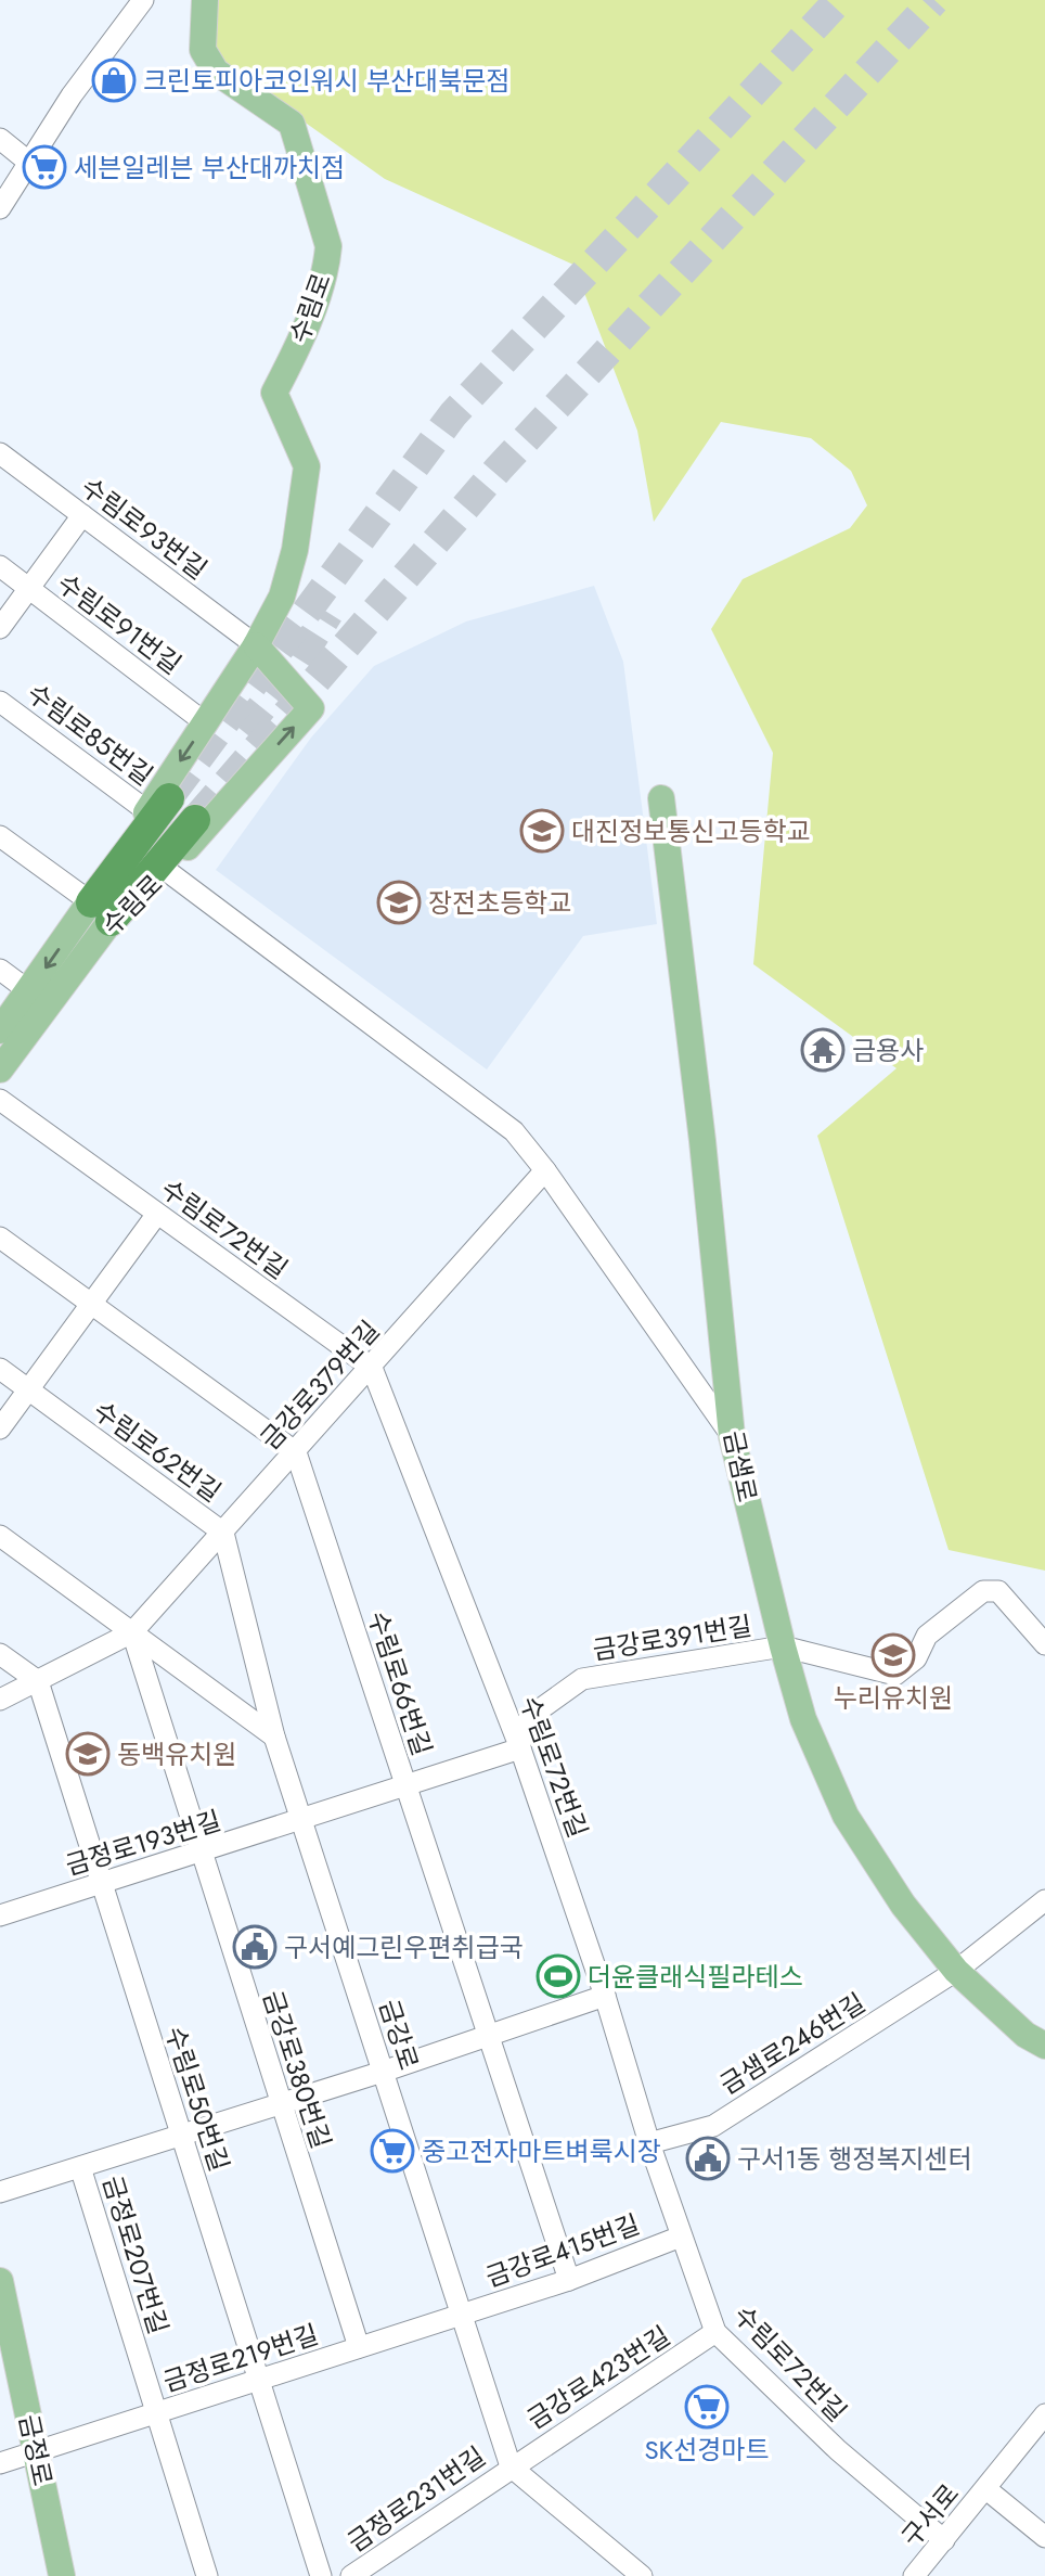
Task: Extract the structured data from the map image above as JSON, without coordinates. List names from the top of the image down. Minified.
{"streets":{"main road":["수림로","금샘로","금정로"],"street":["수림로93번길","수림로91번길","수림로85번길","수림로72번길","금강로379번길","수림로62번길","금강로391번길","수림로66번길","금정로193번길","금강로","금샘로246번길","금강로380번길","수림로50번길","금강로415번길","금정로207번길","금정로219번길","금강로423번길","금정로231번길","구서로"]},"crossings":[["수림로","수림로93번길"],["수림로","수림로91번길"],["수림로","수림로85번길"],["수림로72번길","금강로379번길"],["수림로72번길","금강로391번길"],["수림로72번길","금샘로246번길"],["수림로72번길","금강로415번길"],["수림로72번길","금정로207번길"],["수림로72번길","금강로423번길"],["수림로72번길","구서로"],["금강로379번길","수림로62번길"],["금강로379번길","수림로66번길"],["금강로379번길","금강로380번길"],["금강로379번길","수림로50번길"],["수림로62번길","금강로"],["금샘로","금강로391번길"],["금샘로","금샘로246번길"],["수림로66번길","금강로415번길"],["수림로66번길","금정로207번길"],["금정로193번길","금강로"],["금정로193번길","금강로380번길"],["금정로193번길","수림로50번길"],["금강로","금강로415번길"],["금강로","금정로207번길"],["금강로","금정로219번길"],["금강로","금강로423번길"],["금강로","금정로231번길"],["금강로380번길","금정로207번길"],["금강로380번길","금정로219번길"],["수림로50번길","금정로207번길"],["수림로50번길","금정로219번길"],["금강로415번길","금정로219번길"],["금정로207번길","금정로219번길"],["금정로219번길","금정로"],["금강로423번길","금정로231번길"]],"places":{"shop":["크린토피아코인워시 부산대북문점"],"supermarket":["세븐일레븐 부산대까치점","중고전자마트벼룩시장","SK선경마트"],"school or university":["대진정보통신고등학교","장전초등학교","누리유치원","동백유치원"],"temple":["금용사"],"public building":["구서예그린우편취급국","구서1동 행정복지센터"],"sports":["더윤클래식필라테스"]}}
